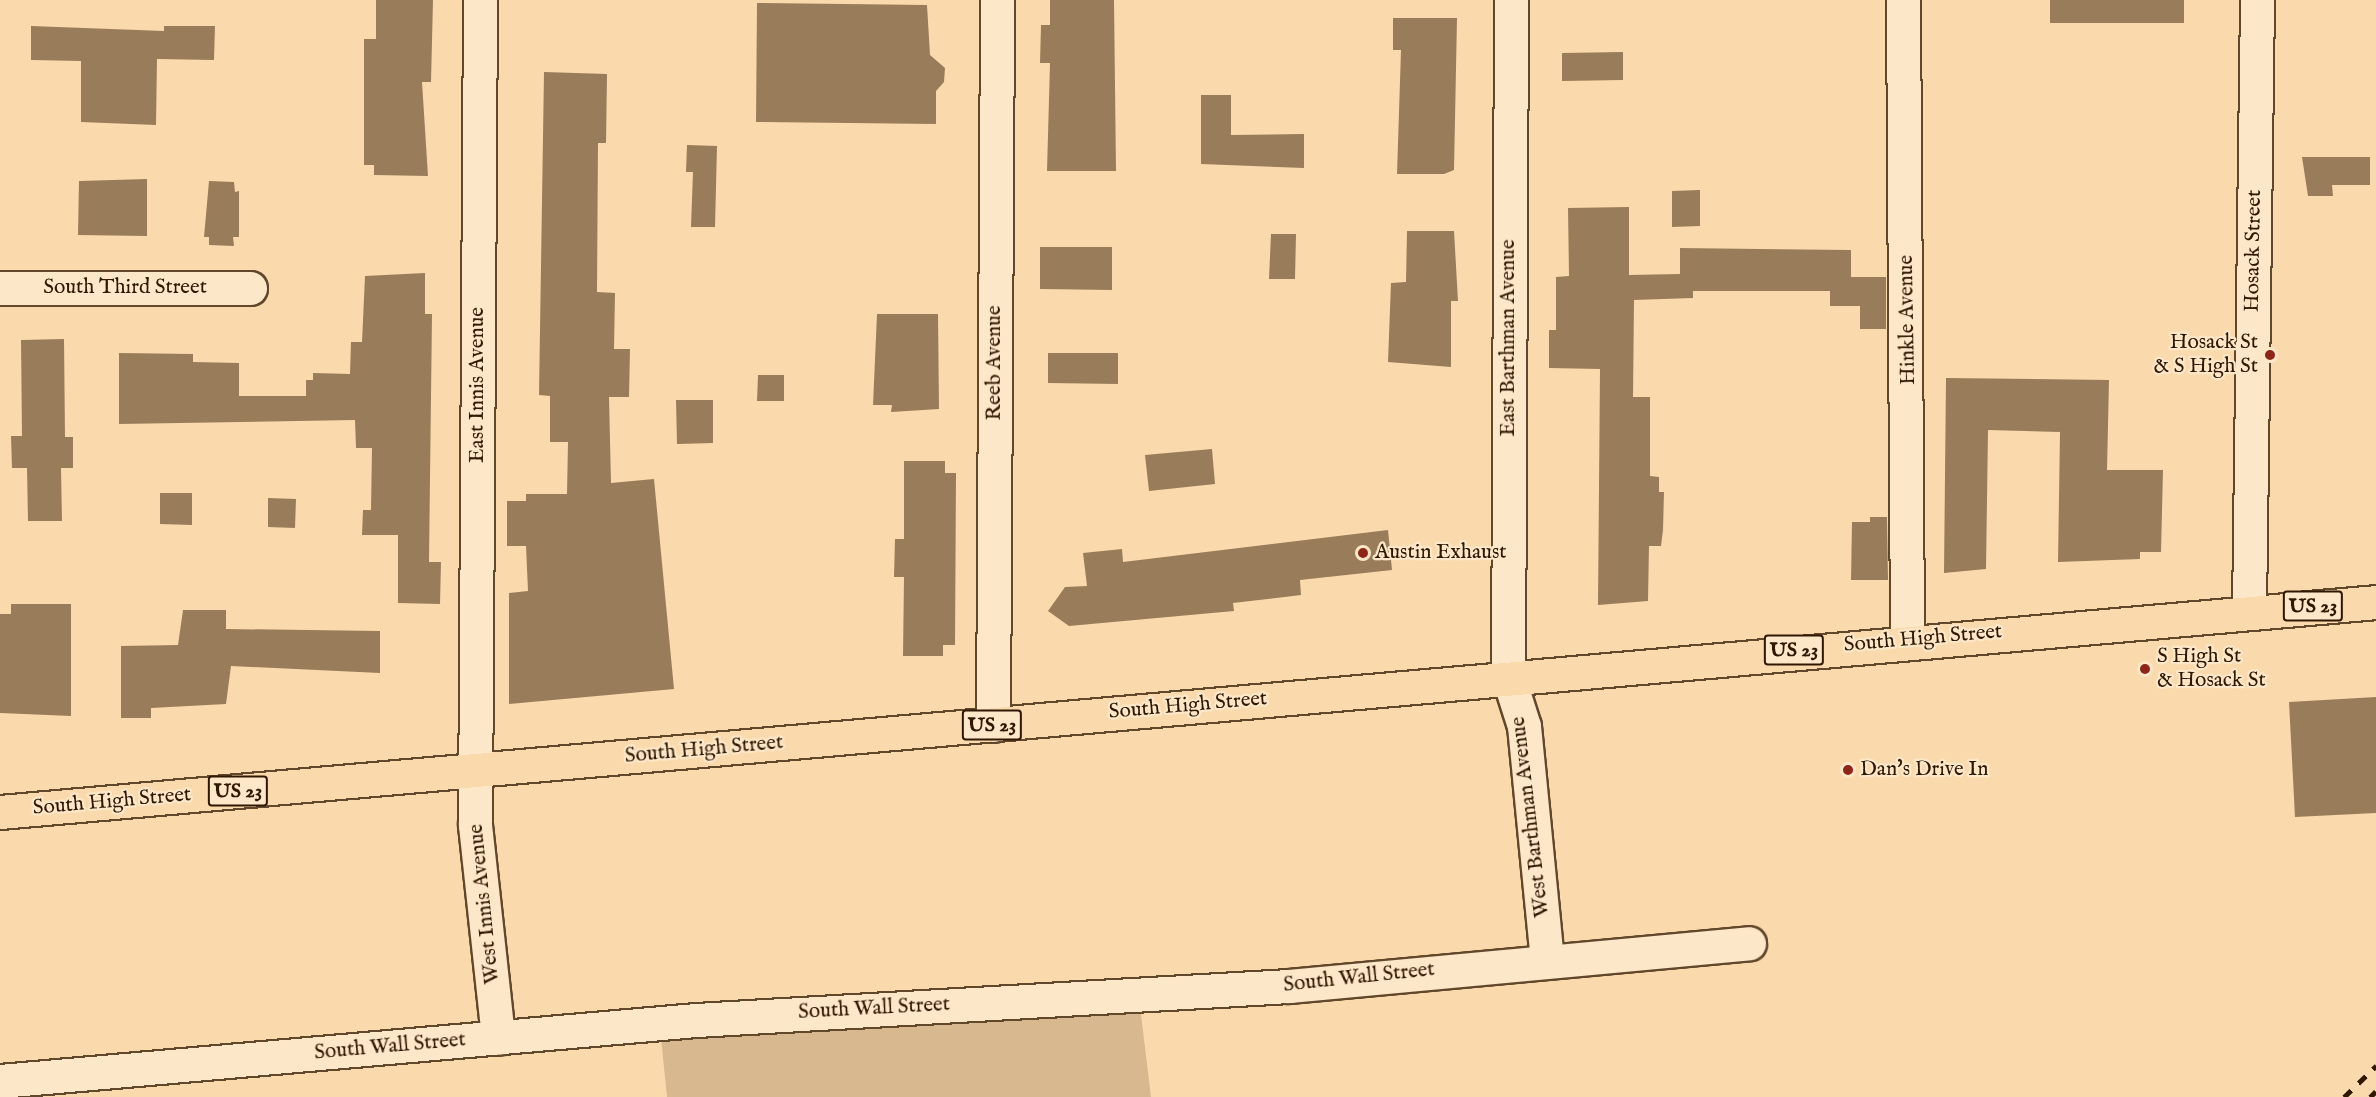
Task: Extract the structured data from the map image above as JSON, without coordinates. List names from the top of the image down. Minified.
{"streets":{"main road":["US 23","South High Street"],"street":["Hosack Street","South Third Street","Hinkle Avenue","East Barthman Avenue","Reeb Avenue","East Innis Avenue","West Barthman Avenue","West Innis Avenue","South Wall Street"]},"crossings":[["Hosack Street","South High Street"],["Hinkle Avenue","South High Street"],["East Barthman Avenue","South High Street"],["East Barthman Avenue","West Barthman Avenue"],["Reeb Avenue","South High Street"],["East Innis Avenue","South High Street"],["East Innis Avenue","West Innis Avenue"],["South High Street","West Barthman Avenue"],["South High Street","West Innis Avenue"],["West Barthman Avenue","South Wall Street"],["West Innis Avenue","South Wall Street"]],"places":["Hosack St & S High St","Austin Exhaust","S High St & Hosack St","Dan's Drive In"]}
